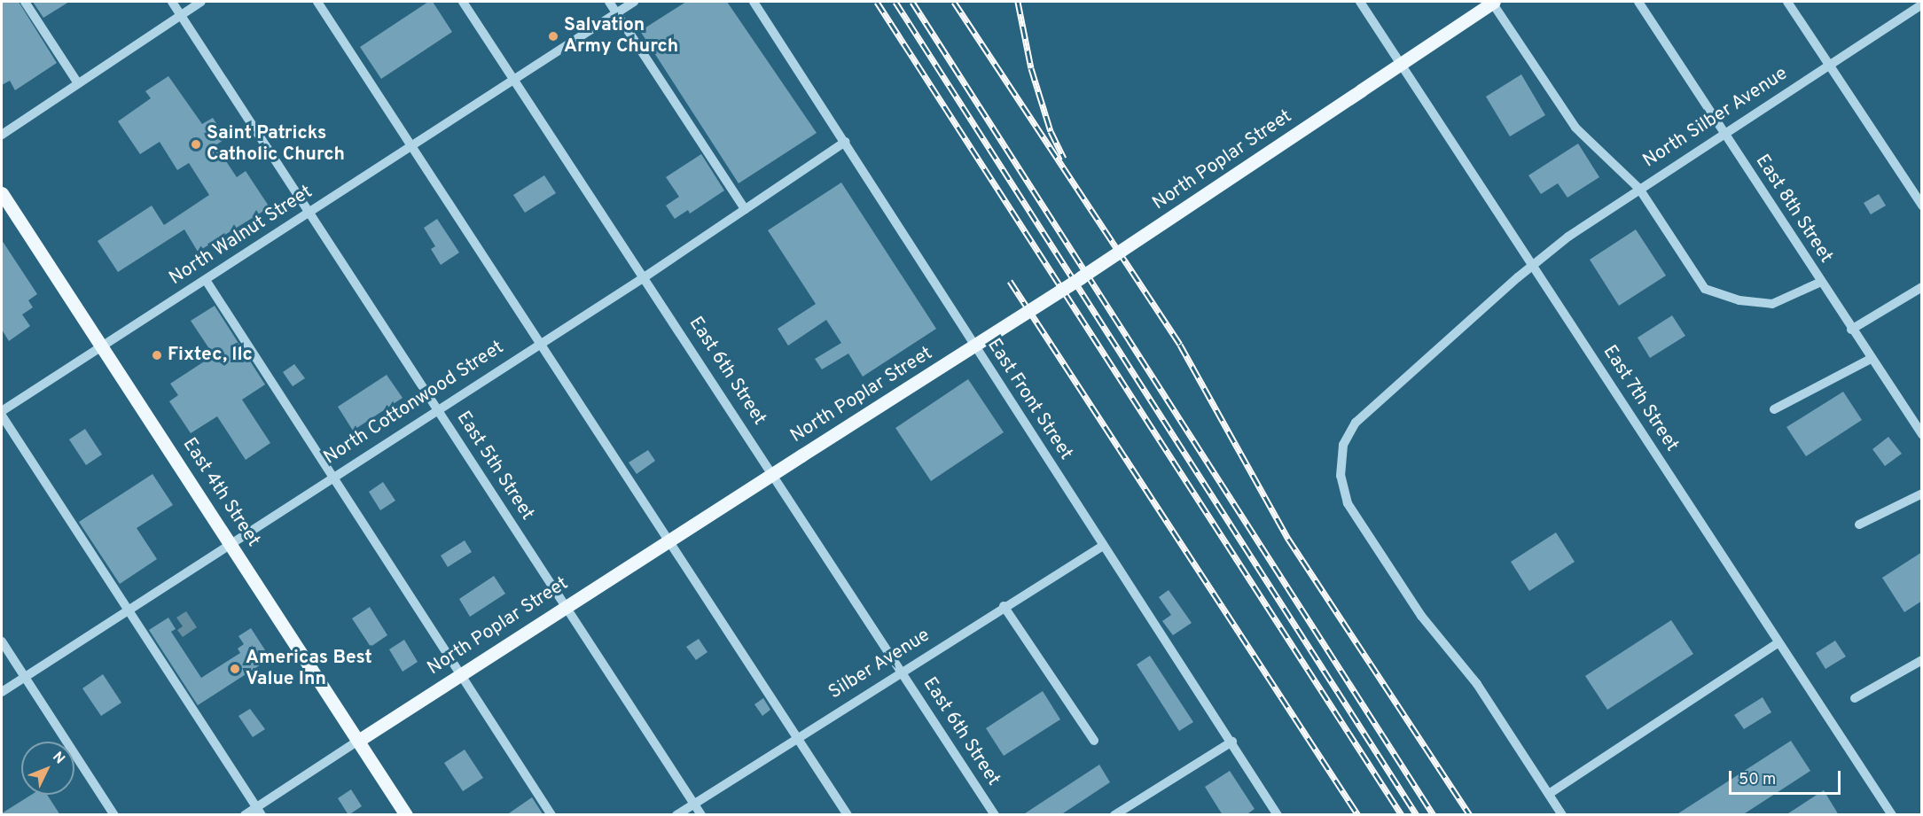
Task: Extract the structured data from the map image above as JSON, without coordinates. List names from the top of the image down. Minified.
{"streets":{"main road":["North Poplar Street","East 4th Street"],"street":["North Silber Avenue","East 8th Street","North Walnut Street","East 6th Street","East 7th Street","East Front Street","North Cottonwood Street","East 5th Street","Silber Avenue"]},"crossings":[["North Silber Avenue","East 8th Street"],["North Silber Avenue","East 7th Street"],["North Poplar Street","East 6th Street"],["North Poplar Street","East 7th Street"],["North Poplar Street","East 5th Street"],["North Poplar Street","East 4th Street"],["North Walnut Street","East 6th Street"],["North Walnut Street","East 5th Street"],["North Walnut Street","East 4th Street"],["East 6th Street","North Cottonwood Street"],["East 6th Street","Silber Avenue"],["East Front Street","North Cottonwood Street"],["East Front Street","Silber Avenue"],["North Cottonwood Street","East 5th Street"],["North Cottonwood Street","East 4th Street"],["East 5th Street","Silber Avenue"]],"places":["Salvation Army Church","Saint Patricks Catholic Church","Fixtec, llc","Americas Best Value Inn"],"scale_bar":"50 m","north":"top right"}
